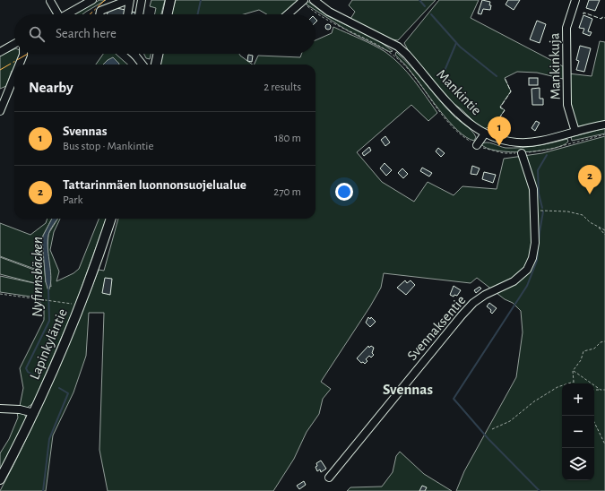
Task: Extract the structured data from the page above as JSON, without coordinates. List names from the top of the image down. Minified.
{"streets":{"main road":["Lapinkyläntie"],"street":["Mankinkuja","Mankintie","Svennaksentie"]},"crossings":[["Mankinkuja","Mankintie"]],"districts":["Svennas"],"water":["Nyfinnsbäcken"],"page":{"search":"Search here","heading":["Nearby","2 results"],"list":[{"mark":"1","name":"Svennas","note":"Bus stop · Mankintie","value":"180 m"},{"mark":"2","name":"Tattarinmäen luonnonsuojelualue","note":"Park","value":"270 m"}],"pins":["1","2"],"map_buttons":["+","−"]}}
